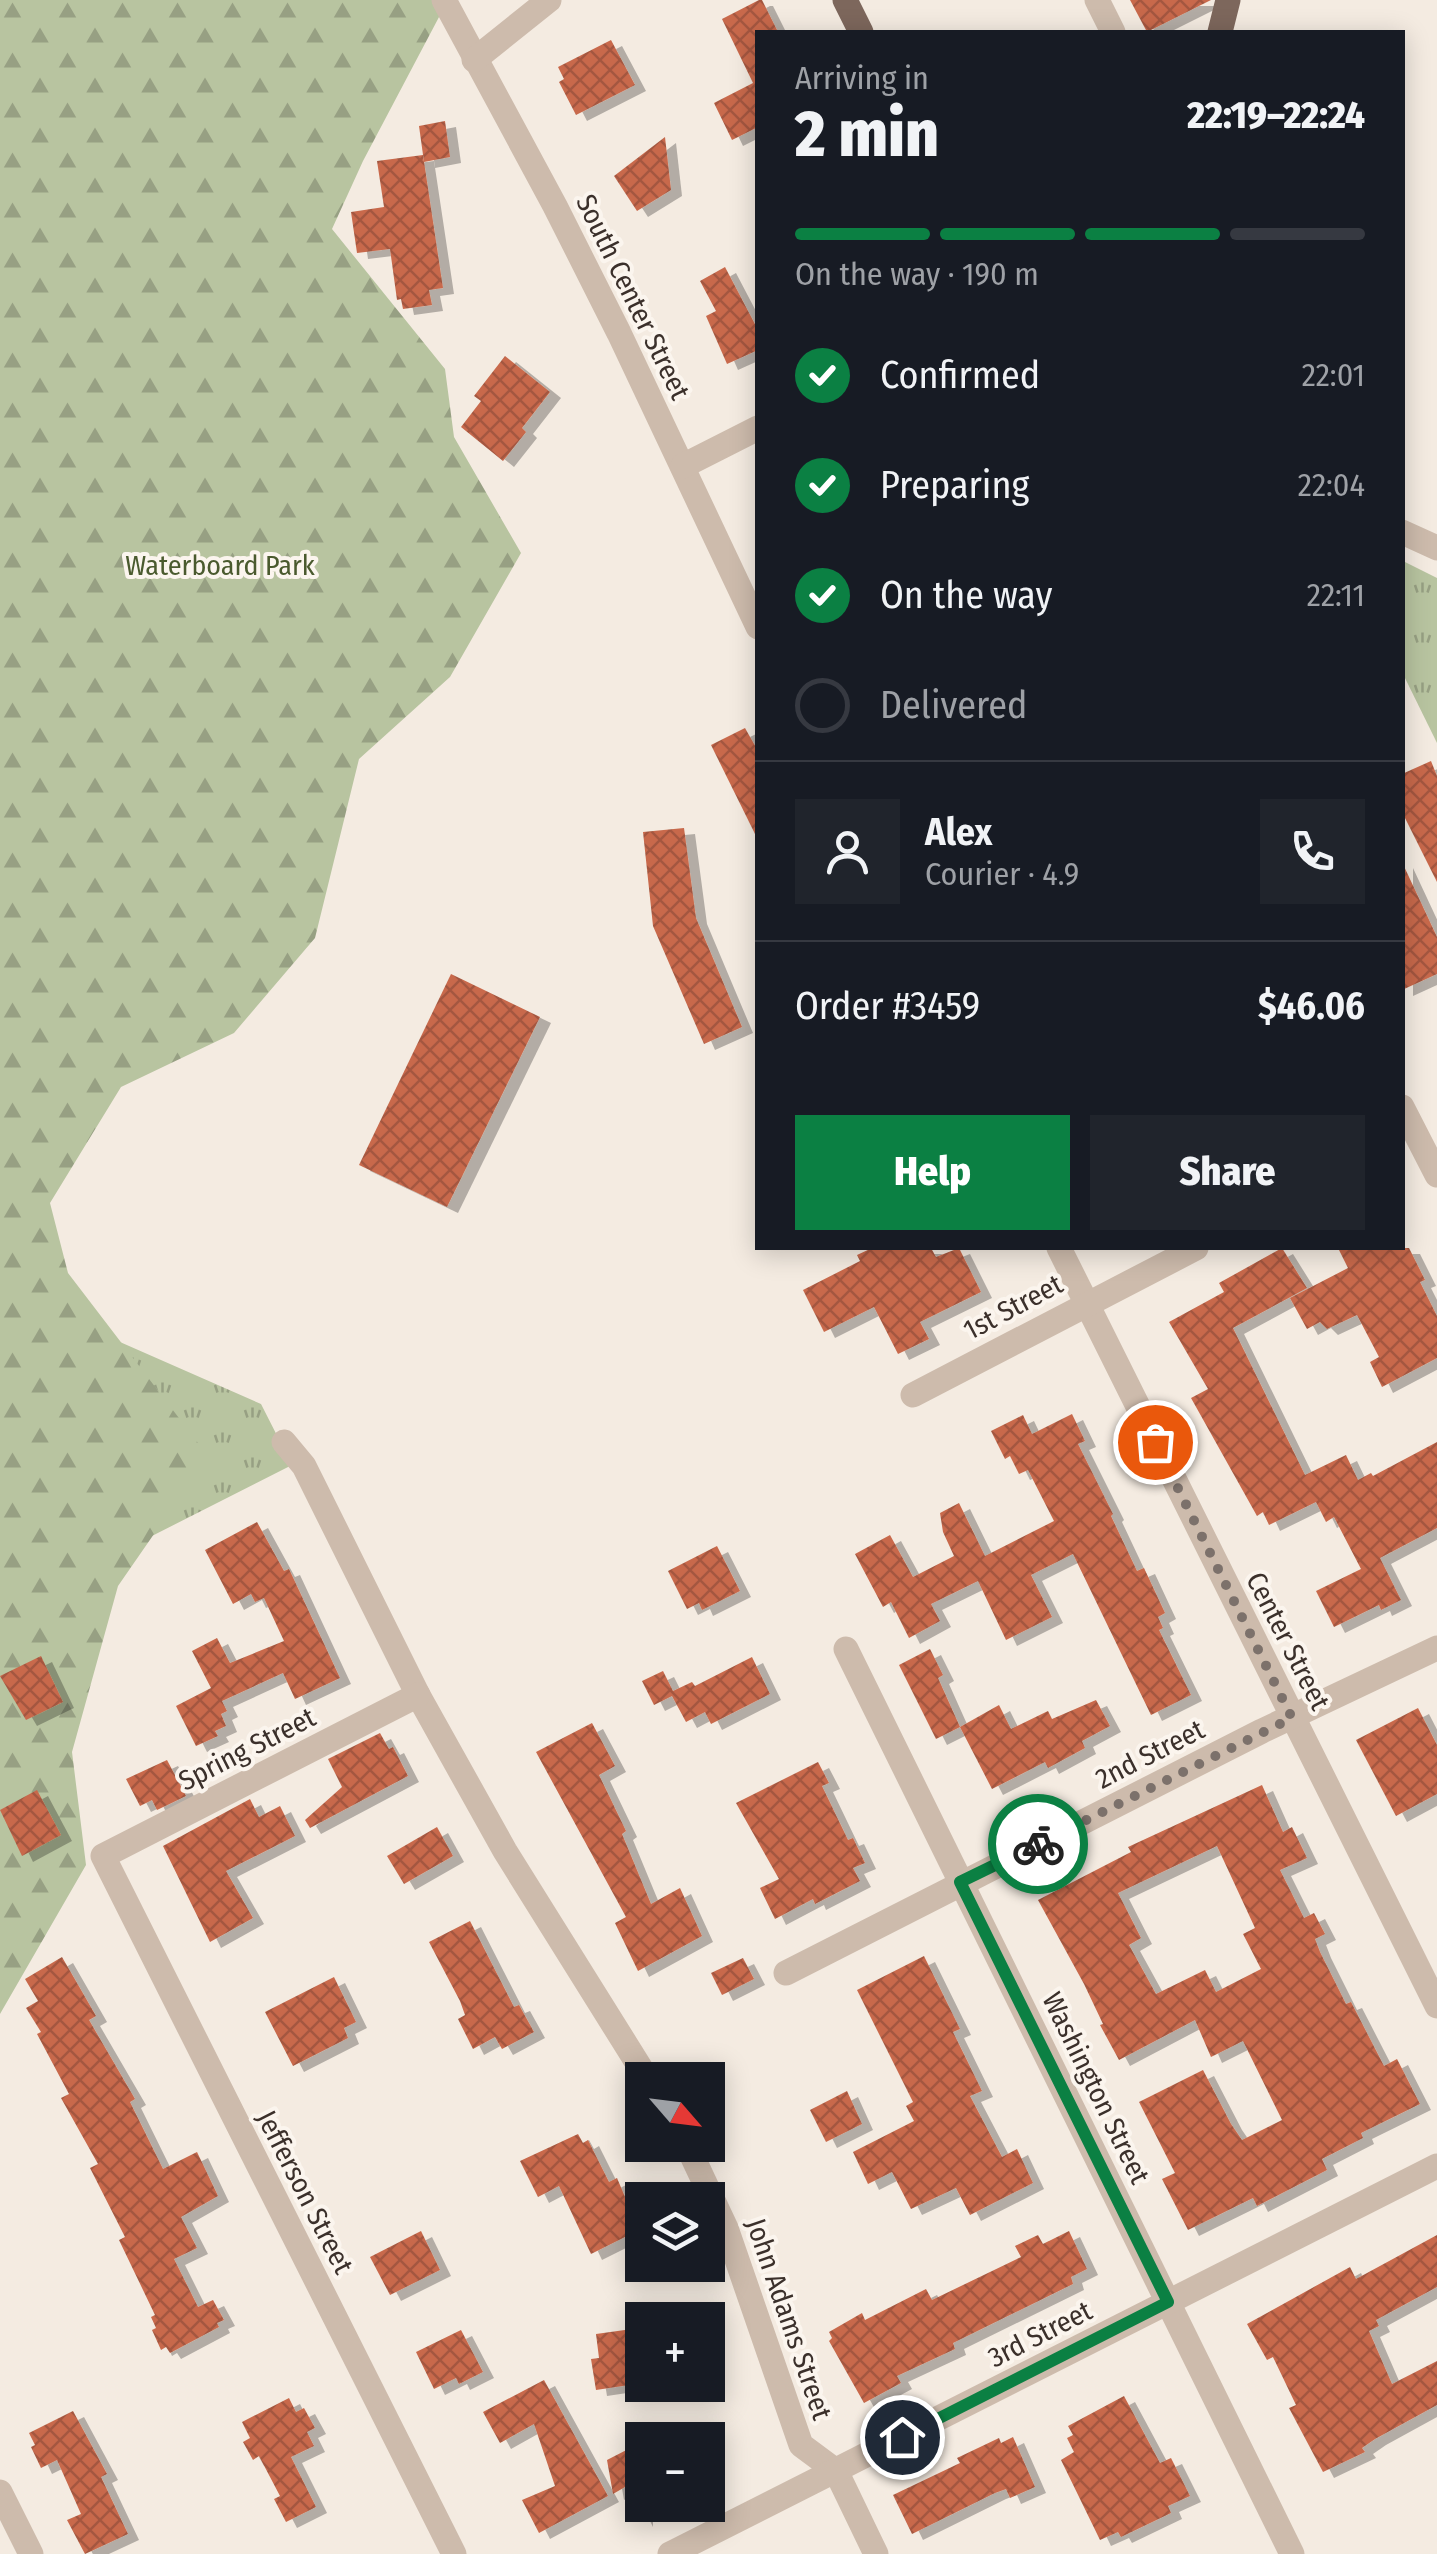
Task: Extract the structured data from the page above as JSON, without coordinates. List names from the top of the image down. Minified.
{"streets":{"street":["South Center Street","1st Street","Center Street","Spring Street","2nd Street","Washington Street","Jefferson Street","John Adams Street","3rd Street"]},"crossings":[["1st Street","Center Street"],["Center Street","2nd Street"],["Spring Street","Jefferson Street"],["2nd Street","Washington Street"],["Washington Street","3rd Street"],["John Adams Street","3rd Street"]],"parks":["Waterboard Park"],"north":"bottom right","page":{"heading":["2 min","Arriving in","22:19–22:24"],"panel":["Alex","Courier · 4.9","Order #3459","$46.06"],"bar":"On the way · 190 m","list":[["Confirmed","22:01"],["Preparing","22:04"],["On the way","22:11"],"Delivered"],"buttons":["Help","Share"],"map_buttons":["+","−"]}}
